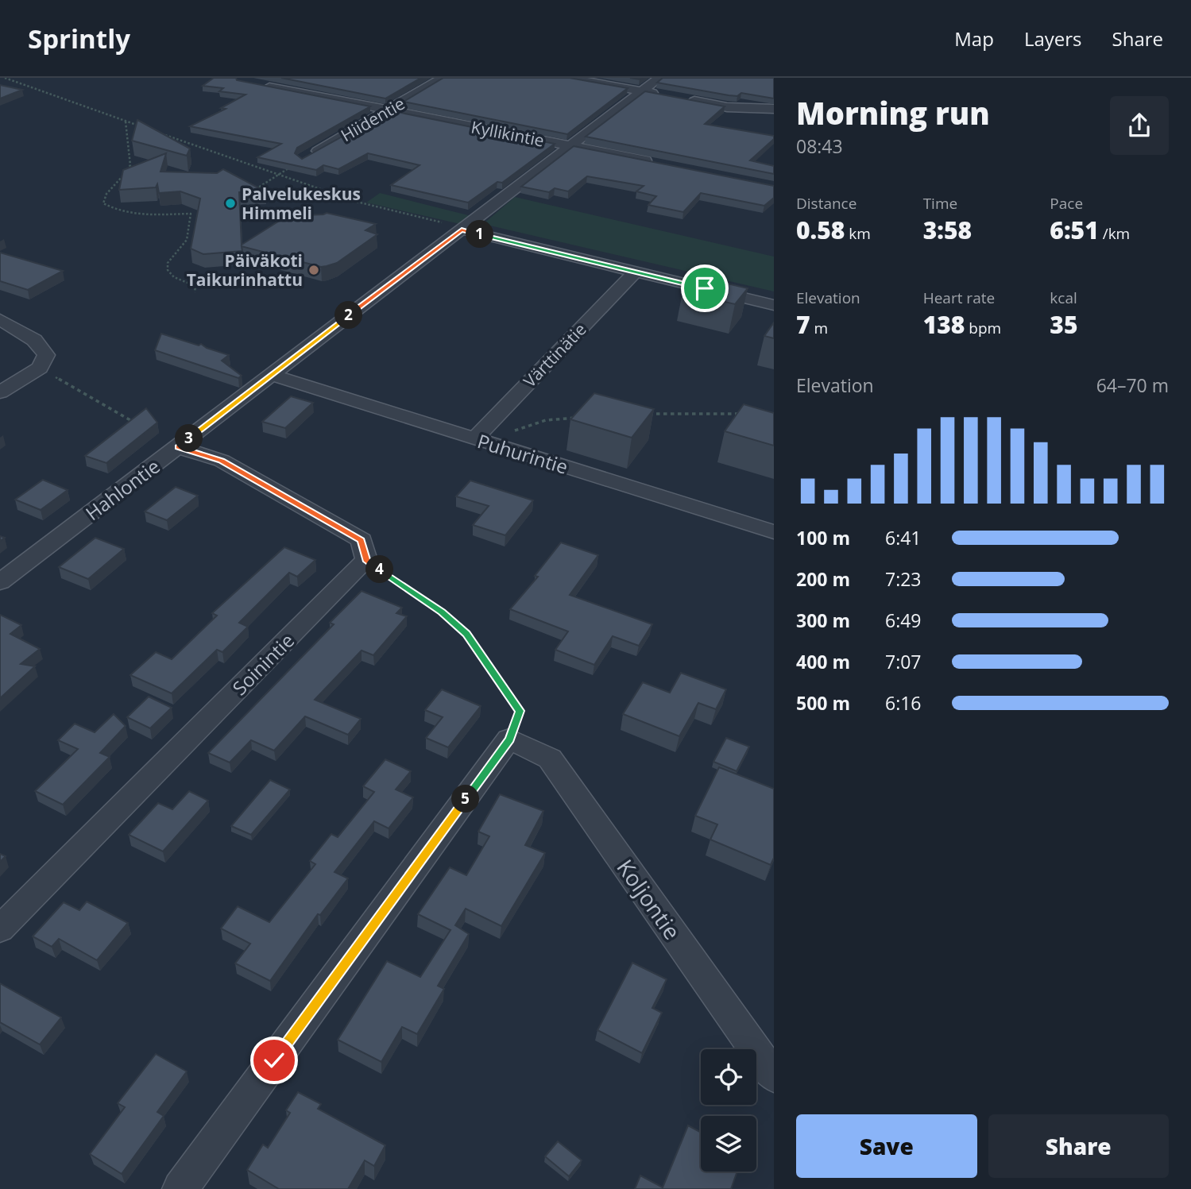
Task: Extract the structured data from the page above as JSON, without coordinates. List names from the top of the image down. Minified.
{"streets":{"street":["Hiidentie","Kyllikintie","Värttinätie","Puhurintie","Hahlontie","Soinintie","Koljontie"]},"crossings":[["Hiidentie","Kyllikintie"],["Kyllikintie","Hahlontie"],["Värttinätie","Puhurintie"],["Puhurintie","Hahlontie"]],"places":["Palvelukeskus Himmeli","Päiväkoti Taikurinhattu"],"page":{"header":"Sprintly","nav":["Map","Layers","Share"],"heading":["Morning run","08:43"],"stats":[["Distance","0.58 km"],["Time","3:58"],["Pace","6:51 /km"],["Elevation","7 m"],["Heart rate","138 bpm"],["kcal","35"]],"pins":["1","2","3","4","5"],"chart":["Elevation","64–70 m"],"list":[{"name":"100 m","note":"6:41"},{"name":"200 m","note":"7:23"},{"name":"300 m","note":"6:49"},{"name":"400 m","note":"7:07"},{"name":"500 m","note":"6:16"}],"buttons":["Save","Share"]}}
